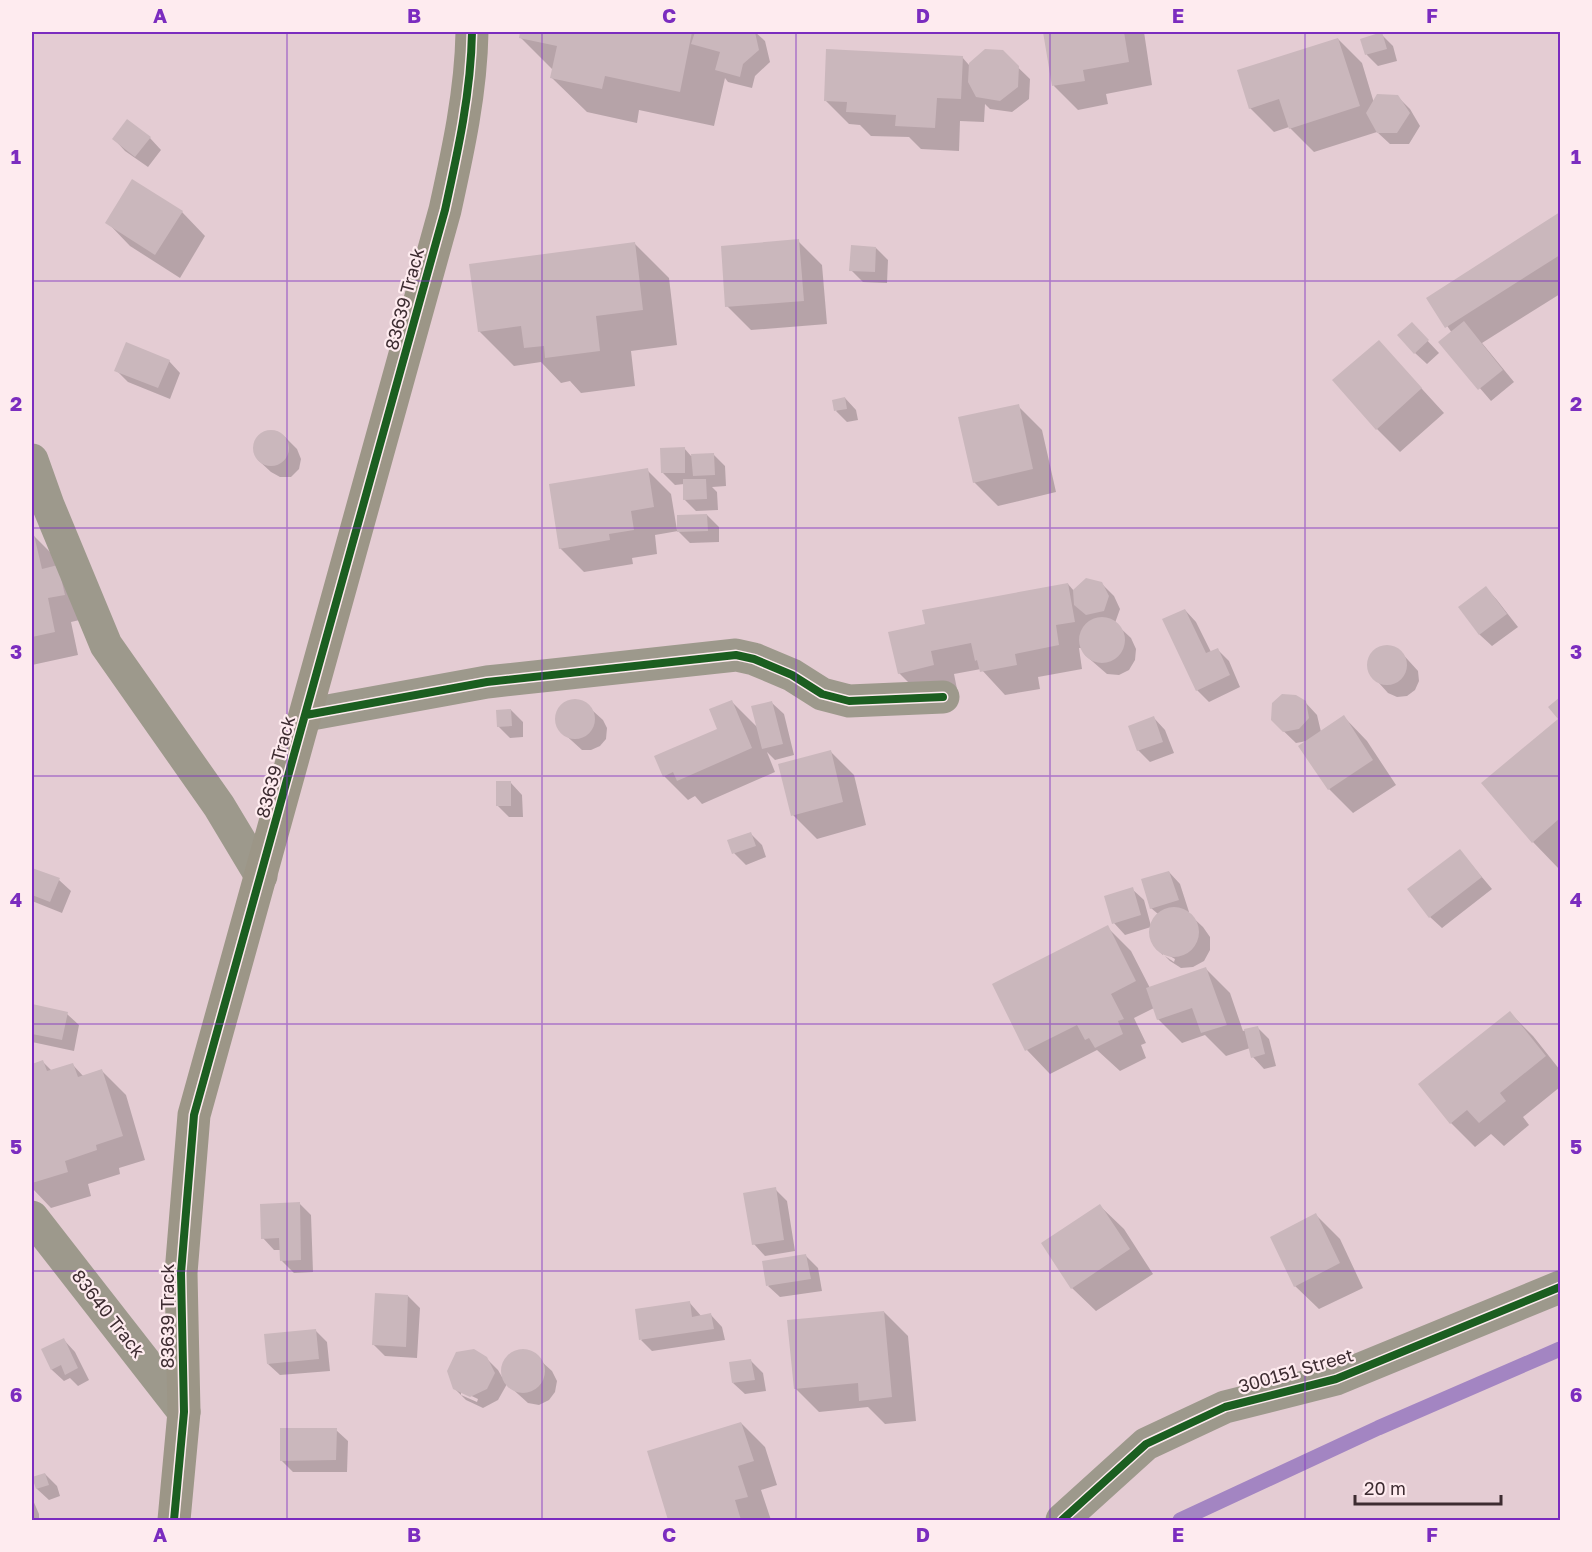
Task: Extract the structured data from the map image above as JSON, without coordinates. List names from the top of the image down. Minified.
{"streets":{"street":["83639 Track","83640 Track","300151 Street"]},"crossings":[["83639 Track","83640 Track"]],"scale_bar":"20 m","grid":{"columns":["A","B","C","D","E","F"],"rows":["1","2","3","4","5","6"]}}
